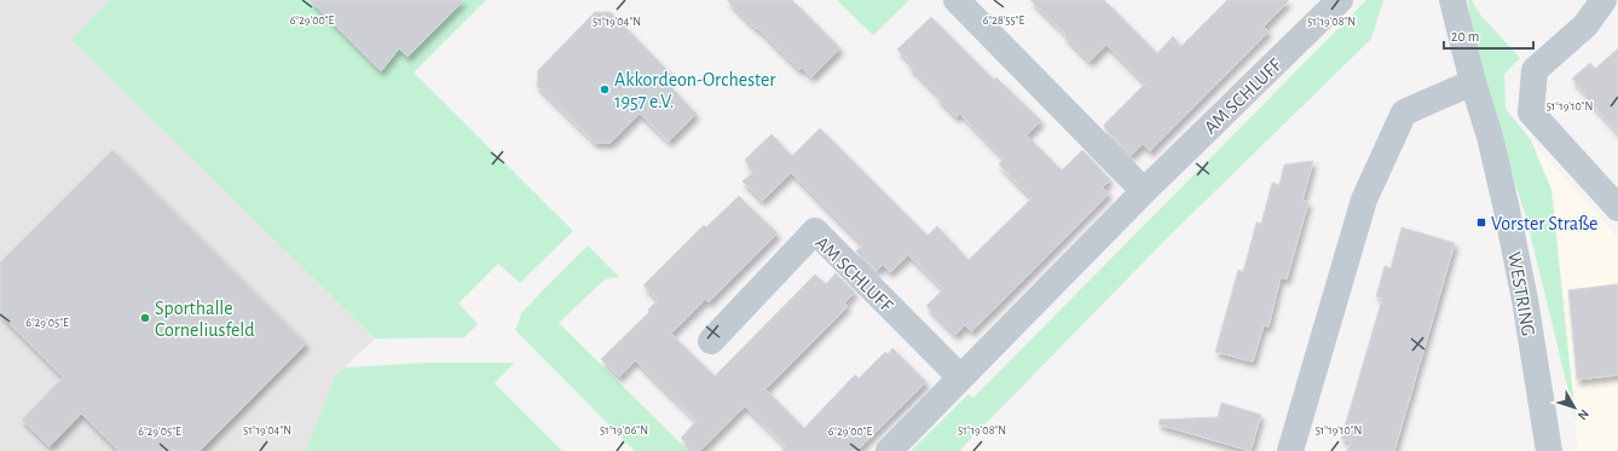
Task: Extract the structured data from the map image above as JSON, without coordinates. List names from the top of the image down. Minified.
{"streets":{"street":["AM SCHLUFF","WESTRING"]},"places":{"other":["Akkordeon-Orchester 1957 e.V.","Sporthalle Corneliusfeld"],"transit":["Vorster Straße"]},"scale_bar":"20 m","north":"bottom right","coordinates":["6°29'00\"E","6°28'55\"E","51°19'08\"N","51°19'04\"N","51°19'10\"N","6°29'05\"E","51°19'06\"N"]}
